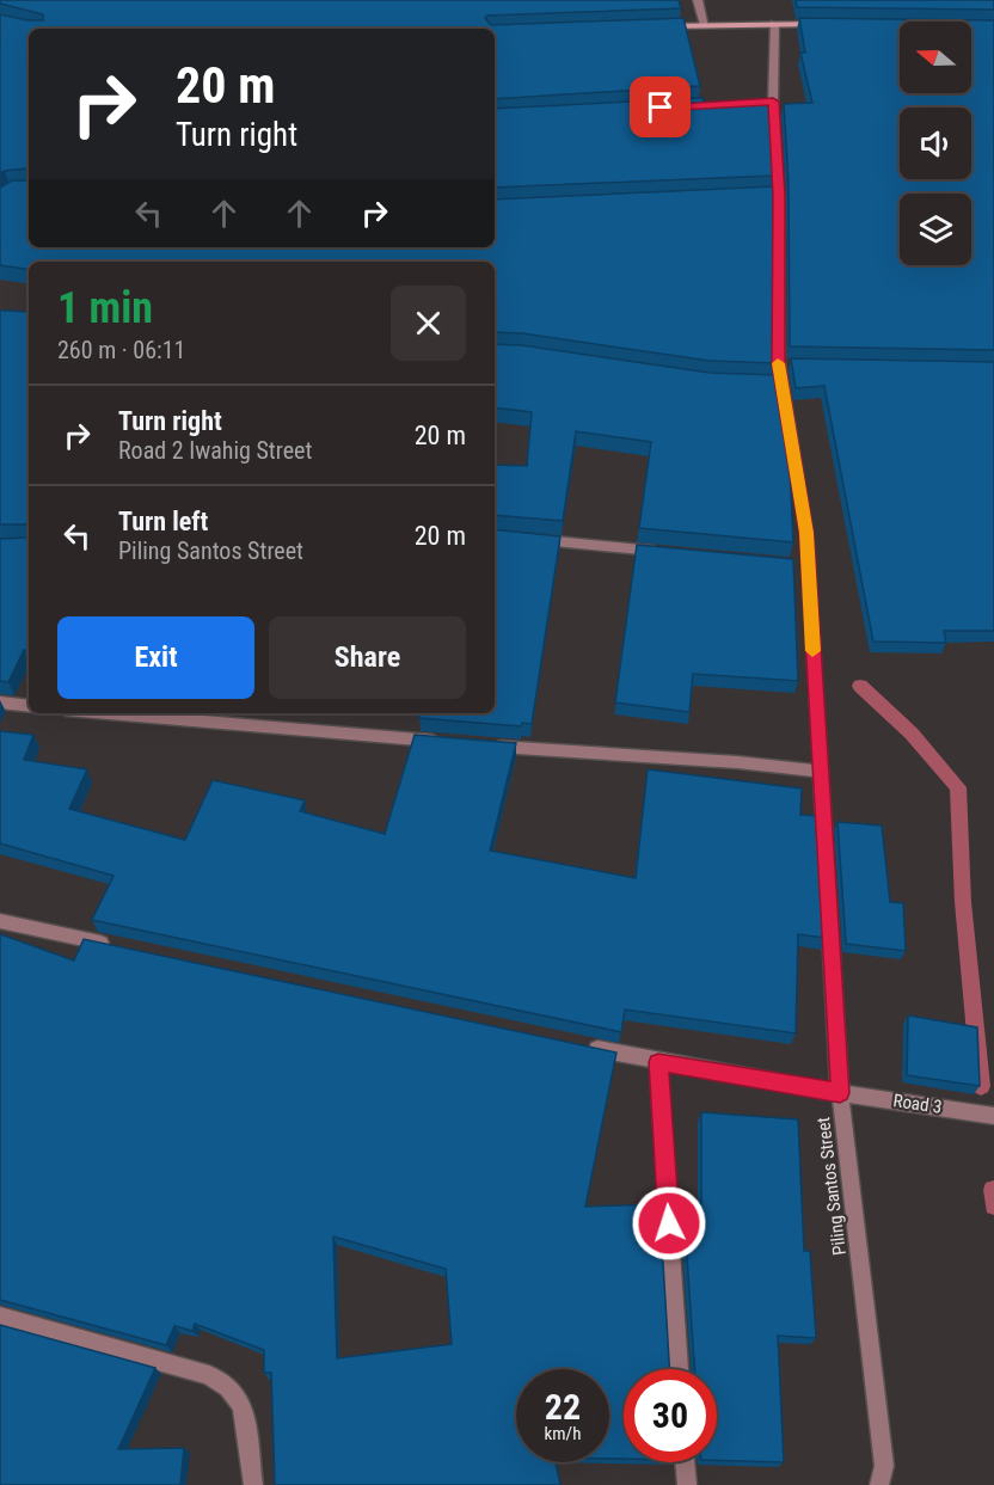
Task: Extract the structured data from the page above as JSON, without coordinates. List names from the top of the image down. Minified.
{"streets":{"street":["Road 3","Piling Santos Street"]},"crossings":[["Road 3","Piling Santos Street"]],"north":"left","page":{"turn":["20 m","Turn right"],"heading":["1 min","260 m · 06:11"],"list":[{"name":"Turn right","note":"Road 2 Iwahig Street","value":"20 m"},{"name":"Turn left","note":"Piling Santos Street","value":"20 m"}],"buttons":["Exit","Share"],"speed":"22 km/h","limit":"30"}}
